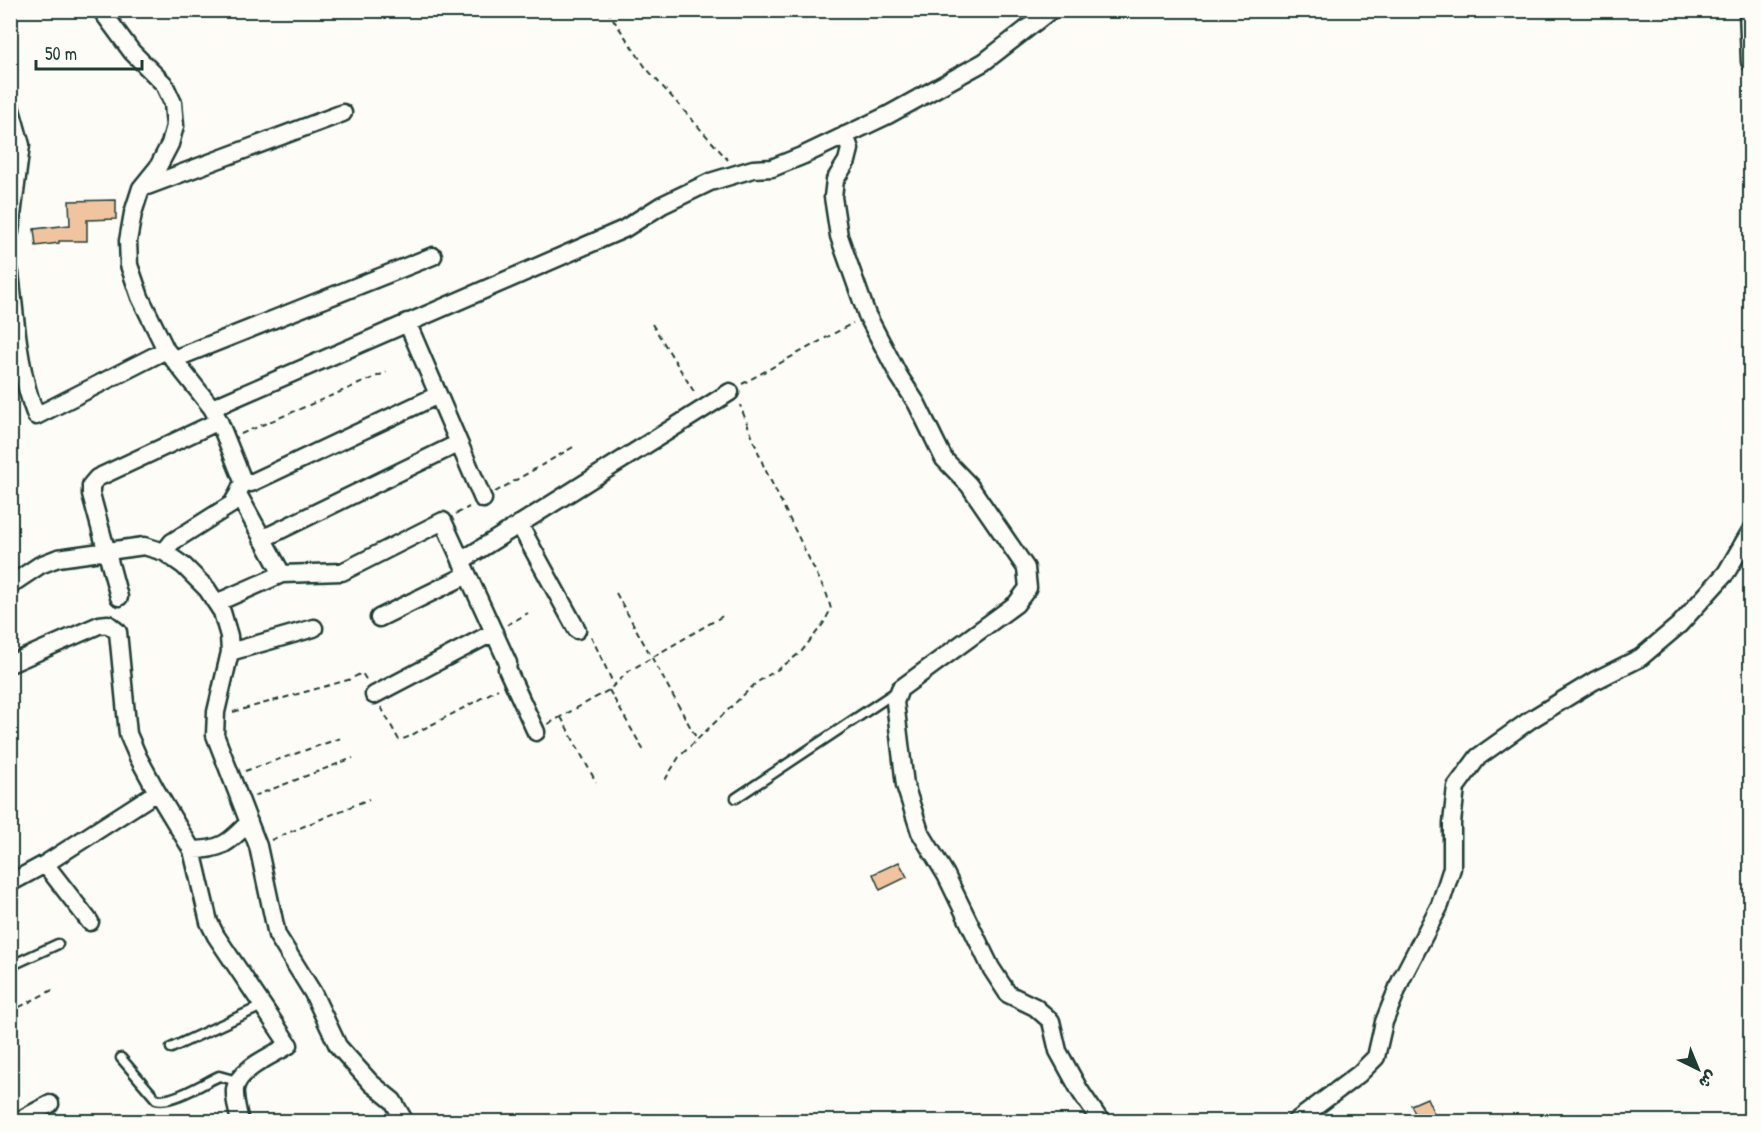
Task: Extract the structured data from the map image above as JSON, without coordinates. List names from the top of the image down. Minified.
{"scale_bar":"50 m","north":"bottom right"}
